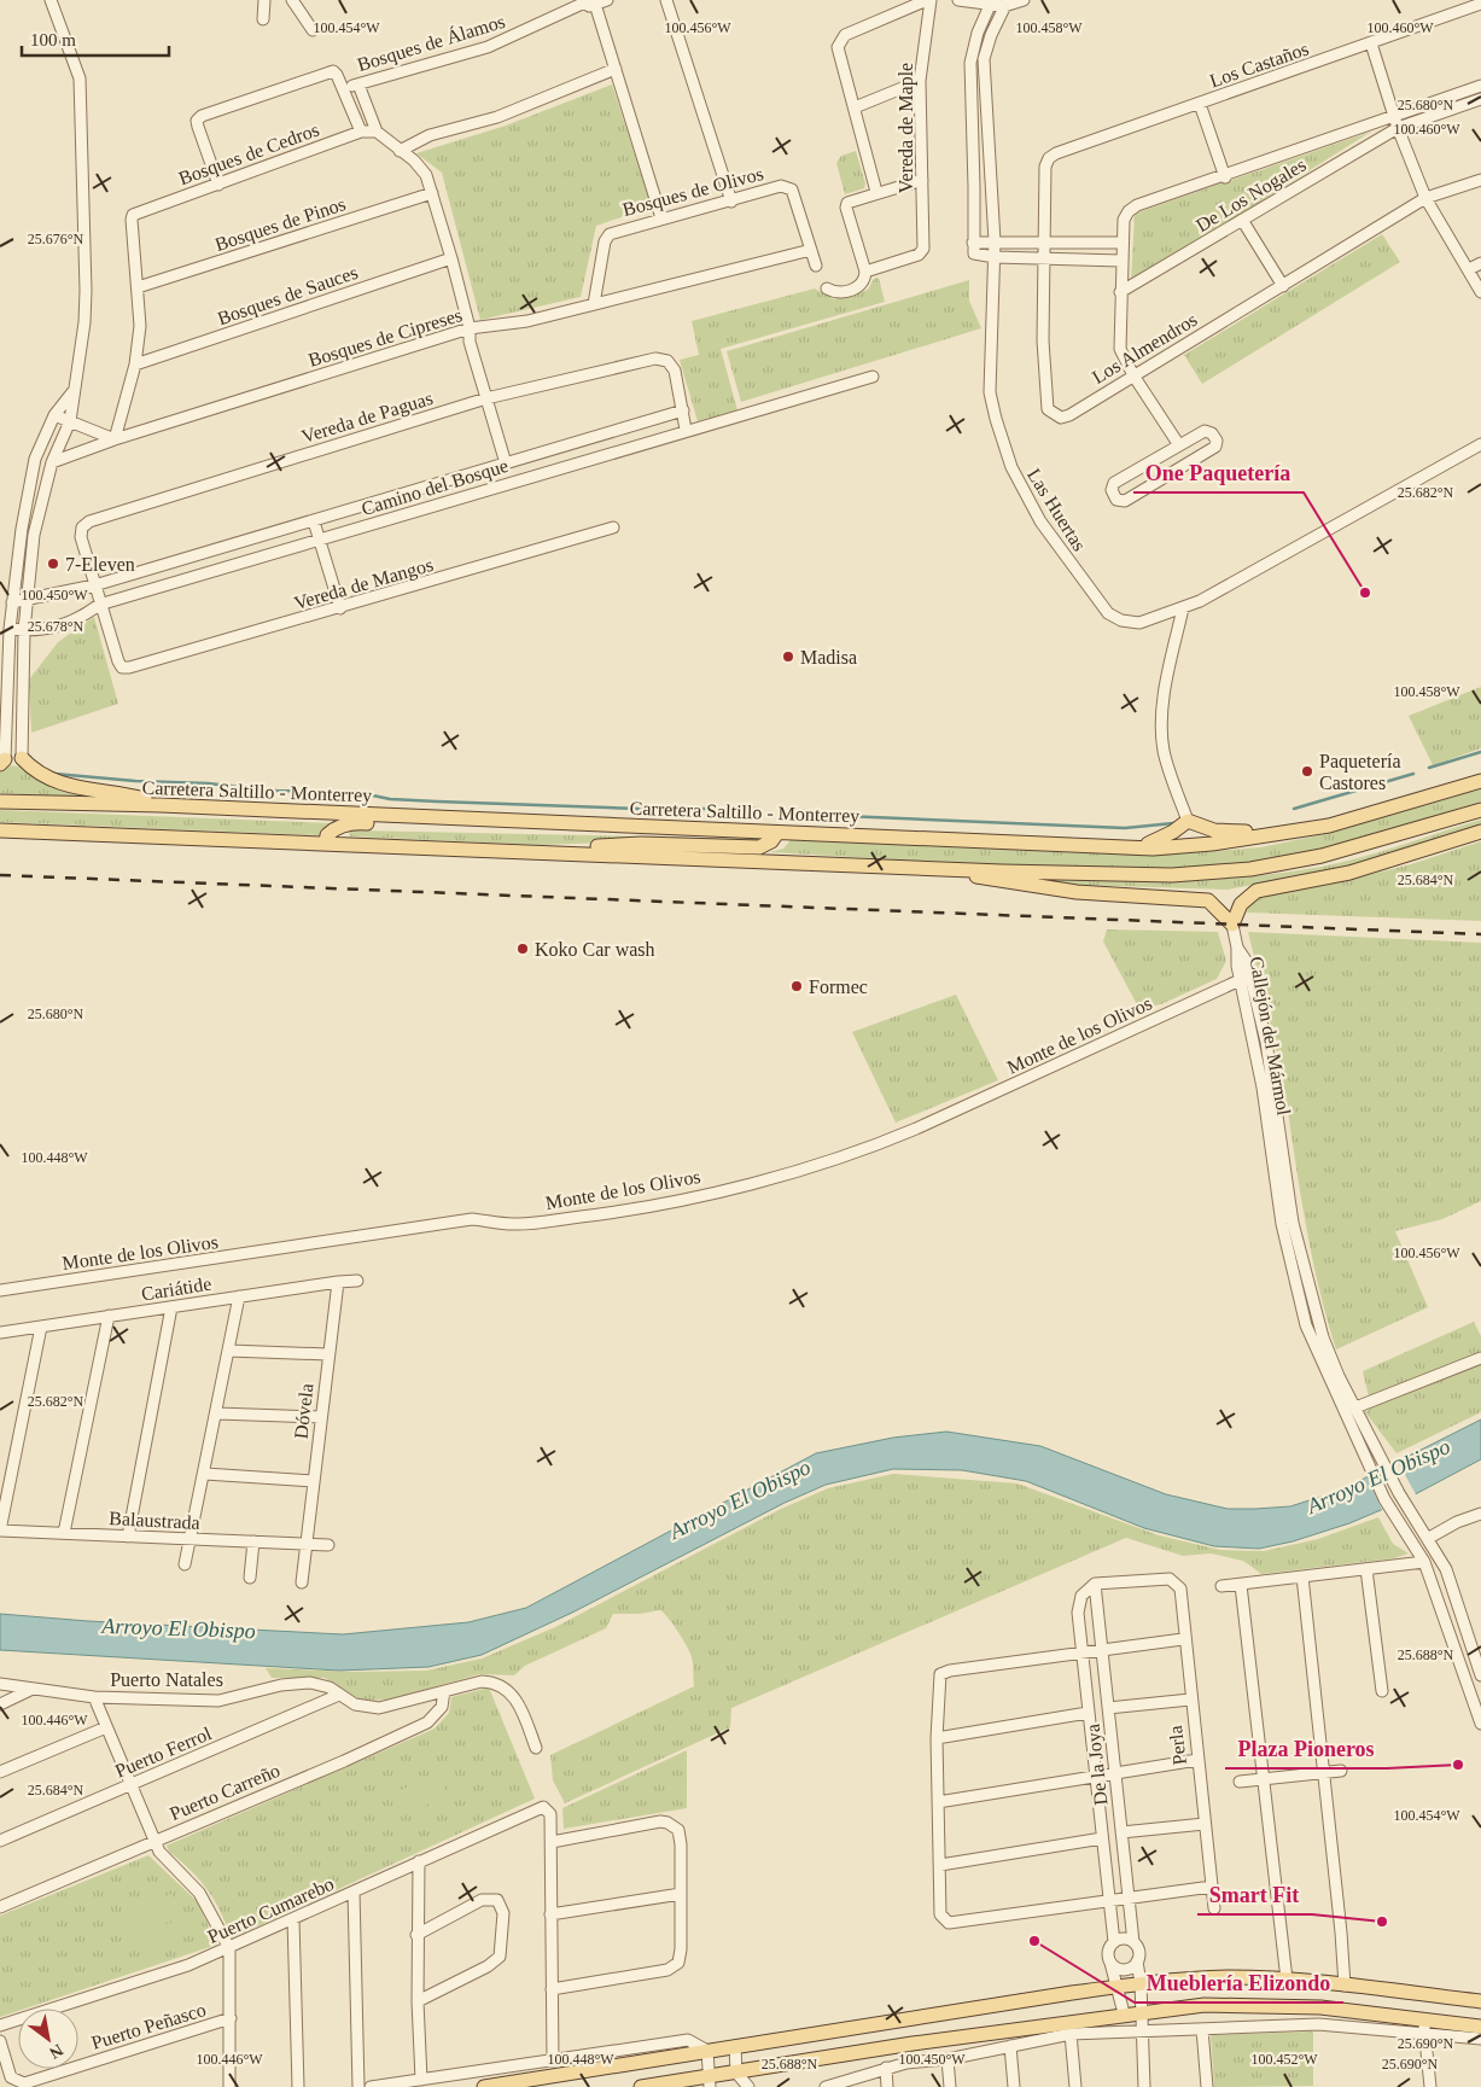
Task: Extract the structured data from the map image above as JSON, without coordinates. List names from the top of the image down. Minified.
{"streets":{"main road":["Carretera Saltillo - Monterrey"],"street":["Bosques de Álamos","Los Castaños","Vereda de Maple","Bosques de Cedros","Bosques de Olivos","De Los Nogales","Bosques de Pinos","Bosques de Sauces","Bosques de Cipreses","Los Almendros","Vereda de Paguas","Camino del Bosque","Las Huertas","Vereda de Mangos","Monte de los Olivos","Callejón del Mármol","Cariátide","Dóvela","Balaustrada","Puerto Natales","Perla","Puerto Ferrol","De la Joya","Puerto Carreño","Puerto Cumarebo","Puerto Peñasco"]},"crossings":[["Bosques de Álamos","Bosques de Cedros"],["Los Castaños","Los Almendros"],["Bosques de Cedros","Bosques de Pinos"],["Bosques de Olivos","Bosques de Cipreses"],["Vereda de Paguas","Camino del Bosque"],["Camino del Bosque","Vereda de Mangos"],["Monte de los Olivos","Callejón del Mármol"],["Cariátide","Dóvela"],["Dóvela","Balaustrada"],["Puerto Natales","Puerto Ferrol"],["Puerto Natales","Puerto Carreño"],["Perla","De la Joya"]],"water":["Arroyo El Obispo"],"places":["7-Eleven","One Paquetería","Madisa","Paquetería Castores","Koko Car wash","Formec","Plaza Pioneros","Smart Fit","Mueblería Elizondo"],"scale_bar":"100 m","north":"bottom right","coordinates":["100.454°W","100.456°W","100.458°W","100.460°W","25.680°N","25.676°N","25.682°N","100.450°W","25.678°N","25.684°N","100.448°W","25.688°N","100.446°W","25.690°N","100.452°W"]}
